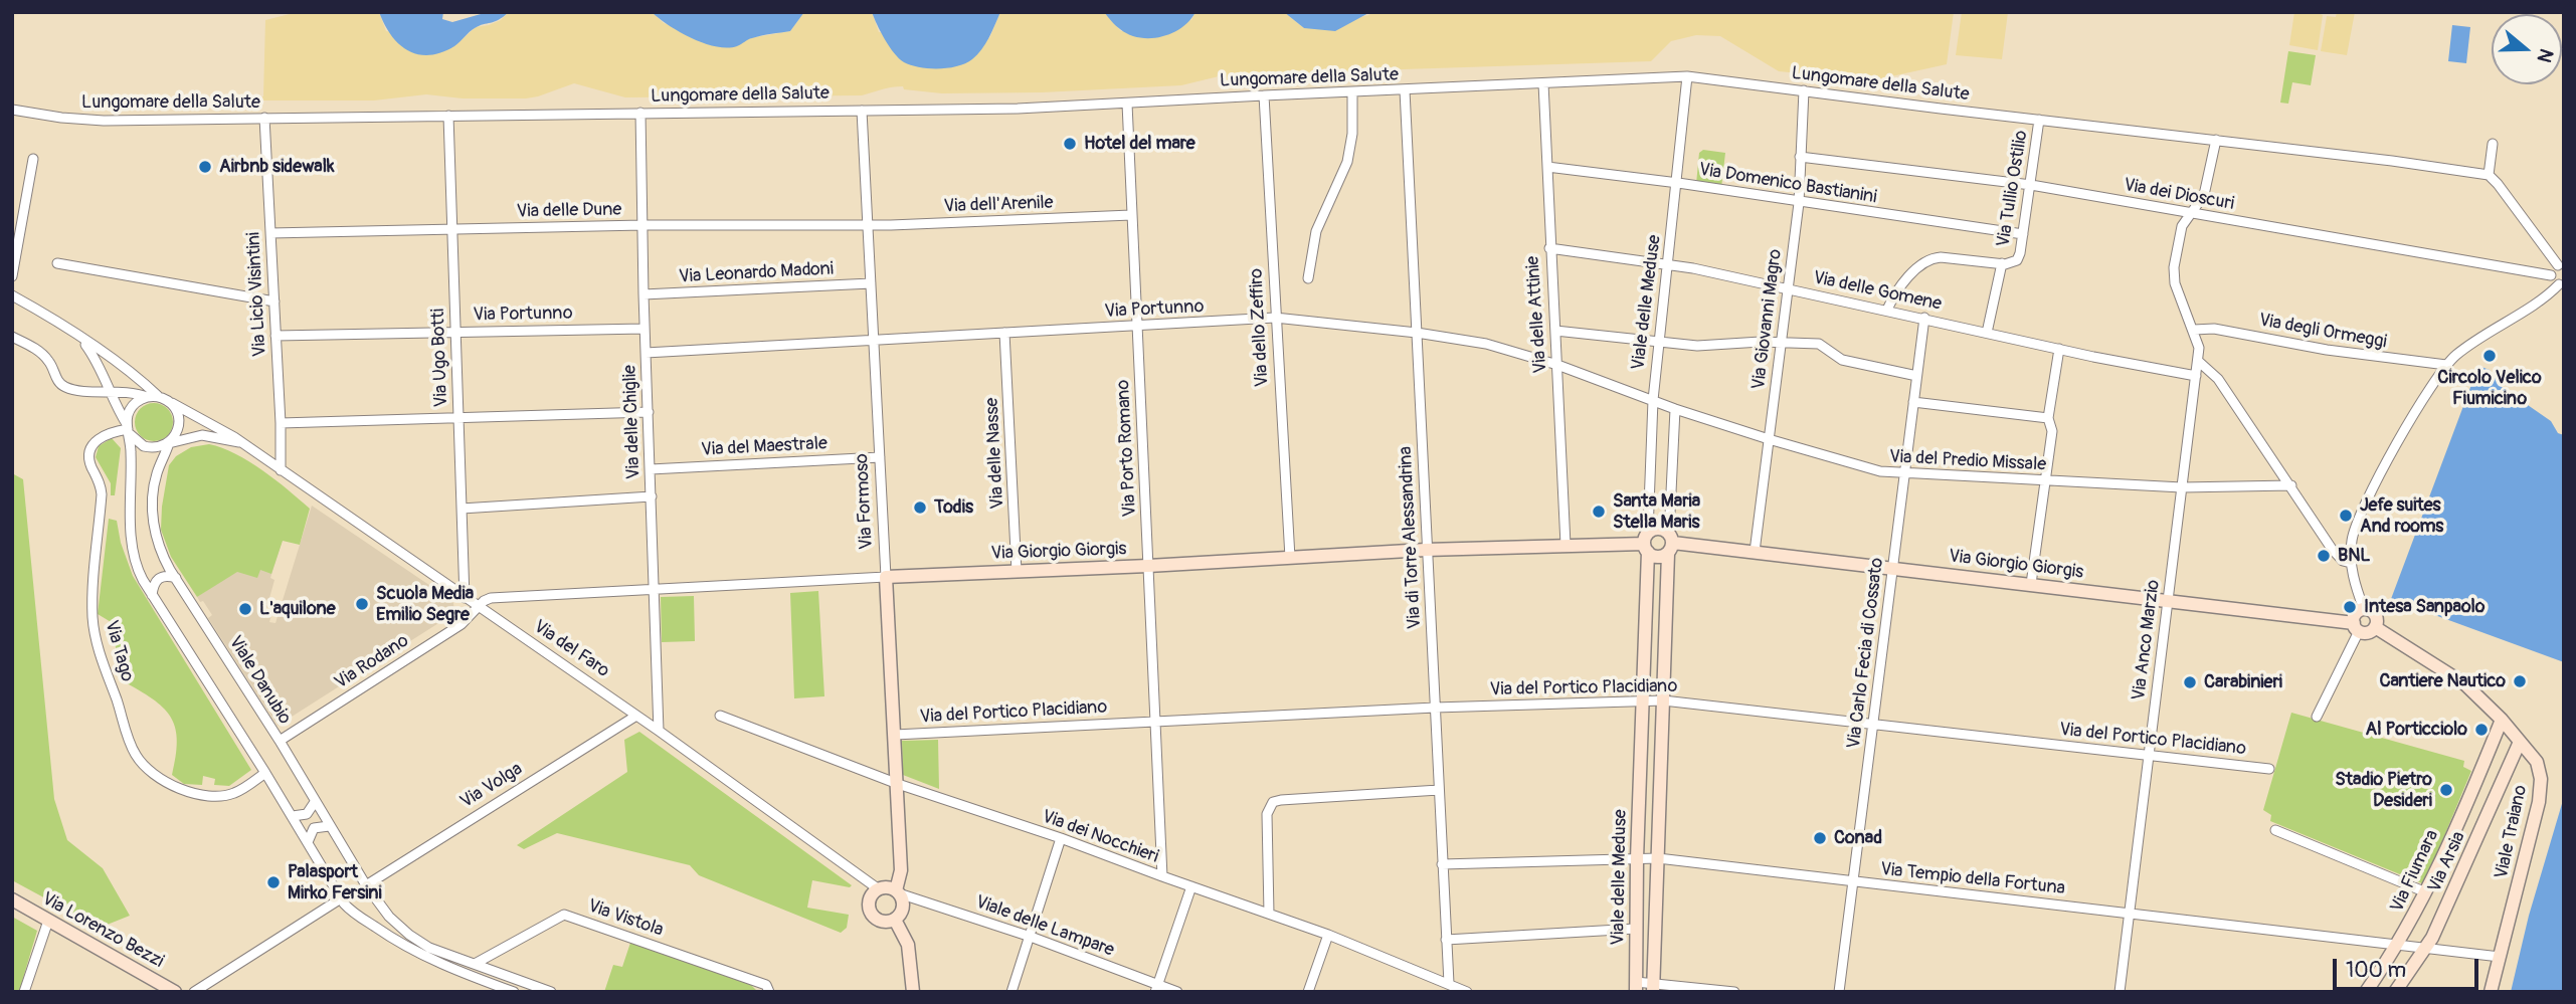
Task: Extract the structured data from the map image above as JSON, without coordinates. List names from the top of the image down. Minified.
{"streets":{"street":["Lungomare della Salute","Via Domenico Bastianini","Via Tullio Ostilio","Via dei Dioscuri","Via dell'Arenile","Via delle Dune","Via Leonardo Madoni","Via delle Gomene","Via Licio Visintini","Viale delle Meduse","Via Portunno","Via delle Attinie","Via Giovanni Magro","Via dello Zeffiro","Via degli Ormeggi","Via Ugo Botti","Via delle Chiglie","Via del Maestrale","Via Porto Romano","Via delle Nasse","Via del Predio Missale","Via Formoso","Via di Torre Alessandrina","Via Giorgio Giorgis","Via Anco Marzio","Via del Faro","Via Tago","Via Carlo Fecia di Cossato","Via Rodano","Viale Danubio","Via del Portico Placidiano","Via Volga","Viale Traiano","Via dei Nocchieri","Via Arsia","Via Fiumara","Via Tempio della Fortuna","Via Vistola","Viale delle Lampare","Via Lorenzo Bezzi"]},"crossings":[["Lungomare della Salute","Via Tullio Ostilio"],["Lungomare della Salute","Via Licio Visintini"],["Lungomare della Salute","Viale delle Meduse"],["Lungomare della Salute","Via delle Attinie"],["Lungomare della Salute","Via Giovanni Magro"],["Lungomare della Salute","Via dello Zeffiro"],["Lungomare della Salute","Via Ugo Botti"],["Lungomare della Salute","Via delle Chiglie"],["Lungomare della Salute","Via Porto Romano"],["Lungomare della Salute","Via Formoso"],["Lungomare della Salute","Via di Torre Alessandrina"],["Via Domenico Bastianini","Via Tullio Ostilio"],["Via Domenico Bastianini","Viale delle Meduse"],["Via Domenico Bastianini","Via delle Attinie"],["Via Domenico Bastianini","Via Giovanni Magro"],["Via Tullio Ostilio","Via dei Dioscuri"],["Via Tullio Ostilio","Via delle Gomene"],["Via dei Dioscuri","Via Giovanni Magro"],["Via dell'Arenile","Via delle Dune"],["Via dell'Arenile","Via Porto Romano"],["Via dell'Arenile","Via Formoso"],["Via delle Dune","Via Licio Visintini"],["Via delle Dune","Via Ugo Botti"],["Via delle Dune","Via delle Chiglie"],["Via delle Dune","Via Formoso"],["Via Leonardo Madoni","Via delle Chiglie"],["Via Leonardo Madoni","Via Formoso"],["Via delle Gomene","Viale delle Meduse"],["Via delle Gomene","Via delle Attinie"],["Via delle Gomene","Via Giovanni Magro"],["Via delle Gomene","Via Anco Marzio"],["Via delle Gomene","Via Carlo Fecia di Cossato"],["Via Licio Visintini","Via Portunno"],["Via Licio Visintini","Via del Faro"],["Viale delle Meduse","Via Portunno"],["Viale delle Meduse","Via del Predio Missale"],["Viale delle Meduse","Via Giorgio Giorgis"],["Viale delle Meduse","Via del Portico Placidiano"],["Viale delle Meduse","Via Tempio della Fortuna"],["Via Portunno","Via delle Attinie"],["Via Portunno","Via dello Zeffiro"],["Via Portunno","Via Ugo Botti"],["Via Portunno","Via delle Chiglie"],["Via Portunno","Via Porto Romano"],["Via Portunno","Via delle Nasse"],["Via Portunno","Via del Predio Missale"],["Via Portunno","Via Formoso"],["Via Portunno","Via di Torre Alessandrina"],["Via delle Attinie","Via Giorgio Giorgis"],["Via Giovanni Magro","Via del Predio Missale"],["Via Giovanni Magro","Via Giorgio Giorgis"],["Via dello Zeffiro","Via Giorgio Giorgis"],["Via degli Ormeggi","Via Anco Marzio"],["Via Ugo Botti","Via del Faro"],["Via delle Chiglie","Via del Maestrale"],["Via delle Chiglie","Via Giorgio Giorgis"],["Via delle Chiglie","Via del Faro"],["Via del Maestrale","Via Formoso"],["Via Porto Romano","Via Giorgio Giorgis"],["Via Porto Romano","Via del Portico Placidiano"],["Via Porto Romano","Via dei Nocchieri"],["Via delle Nasse","Via Giorgio Giorgis"],["Via del Predio Missale","Via Anco Marzio"],["Via del Predio Missale","Via Carlo Fecia di Cossato"],["Via Formoso","Via Giorgio Giorgis"],["Via Formoso","Via del Faro"],["Via Formoso","Via del Portico Placidiano"],["Via Formoso","Via dei Nocchieri"],["Via Formoso","Viale delle Lampare"],["Via di Torre Alessandrina","Via Giorgio Giorgis"],["Via di Torre Alessandrina","Via del Portico Placidiano"],["Via di Torre Alessandrina","Via dei Nocchieri"],["Via di Torre Alessandrina","Via Tempio della Fortuna"],["Via Giorgio Giorgis","Via Anco Marzio"],["Via Giorgio Giorgis","Via del Faro"],["Via Giorgio Giorgis","Via Carlo Fecia di Cossato"],["Via Giorgio Giorgis","Via Rodano"],["Via Giorgio Giorgis","Viale Traiano"],["Via Anco Marzio","Via del Portico Placidiano"],["Via Anco Marzio","Via Tempio della Fortuna"],["Via del Faro","Via Tago"],["Via del Faro","Via Rodano"],["Via del Faro","Viale Danubio"],["Via del Faro","Via Volga"],["Via del Faro","Viale delle Lampare"],["Via Tago","Viale Danubio"],["Via Carlo Fecia di Cossato","Via del Portico Placidiano"],["Via Carlo Fecia di Cossato","Via Tempio della Fortuna"],["Via Rodano","Viale Danubio"],["Viale Danubio","Via Volga"],["Viale Danubio","Via Vistola"],["Viale Traiano","Via Arsia"],["Viale Traiano","Via Fiumara"],["Viale Traiano","Via Tempio della Fortuna"],["Via Arsia","Via Tempio della Fortuna"],["Via Fiumara","Via Tempio della Fortuna"]],"places":["Hotel del mare","Airbnb sidewalk","Circolo Velico Fiumicino","Todis","Santa Maria Stella Maris","Jefe suites And rooms","BNL","Scuola Media Emilio Segre","Intesa Sanpaolo","L'aquilone","Cantiere Nautico","Carabinieri","Al Porticciolo","Stadio Pietro Desideri","Conad","Palasport Mirko Fersini"],"scale_bar":"100 m","north":"right"}
